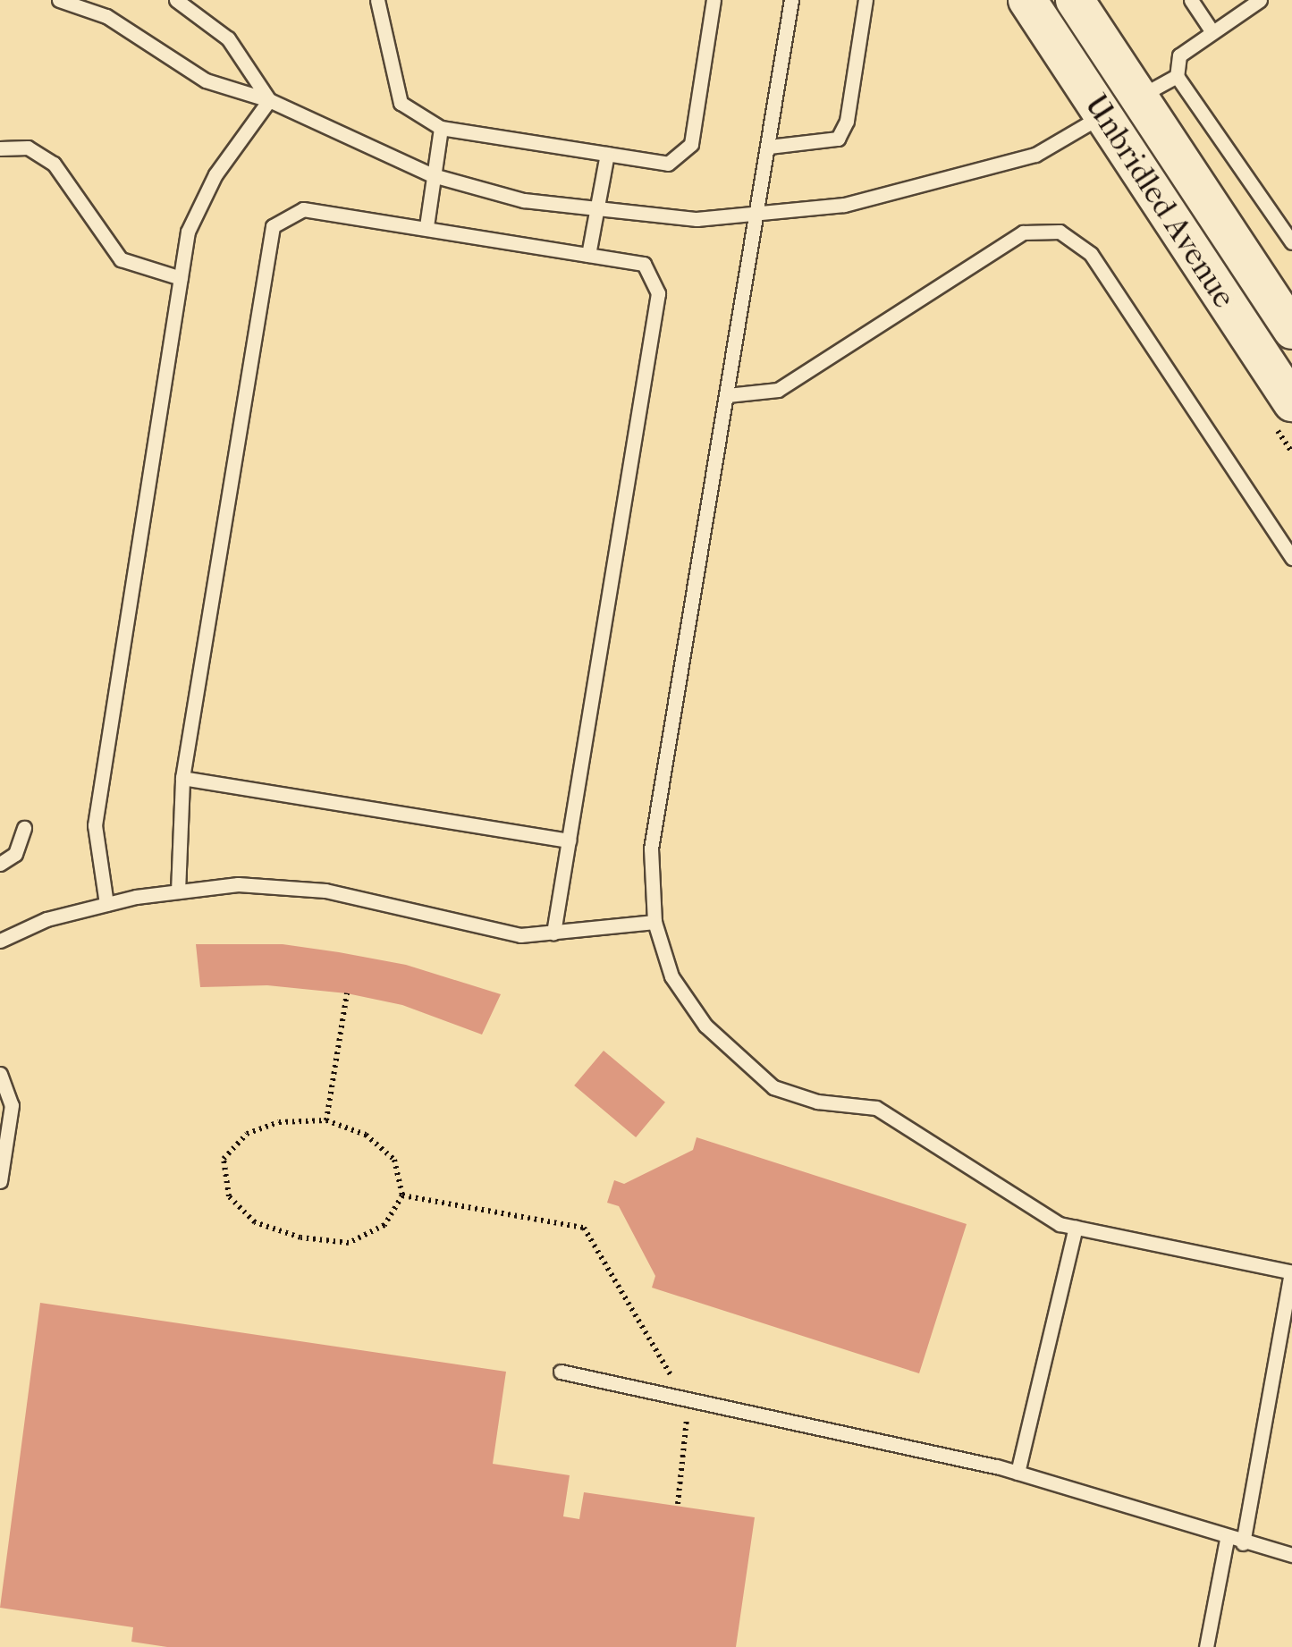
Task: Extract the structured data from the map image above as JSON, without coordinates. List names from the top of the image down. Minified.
{"streets":{"street":["Unbridled Avenue"]}}
